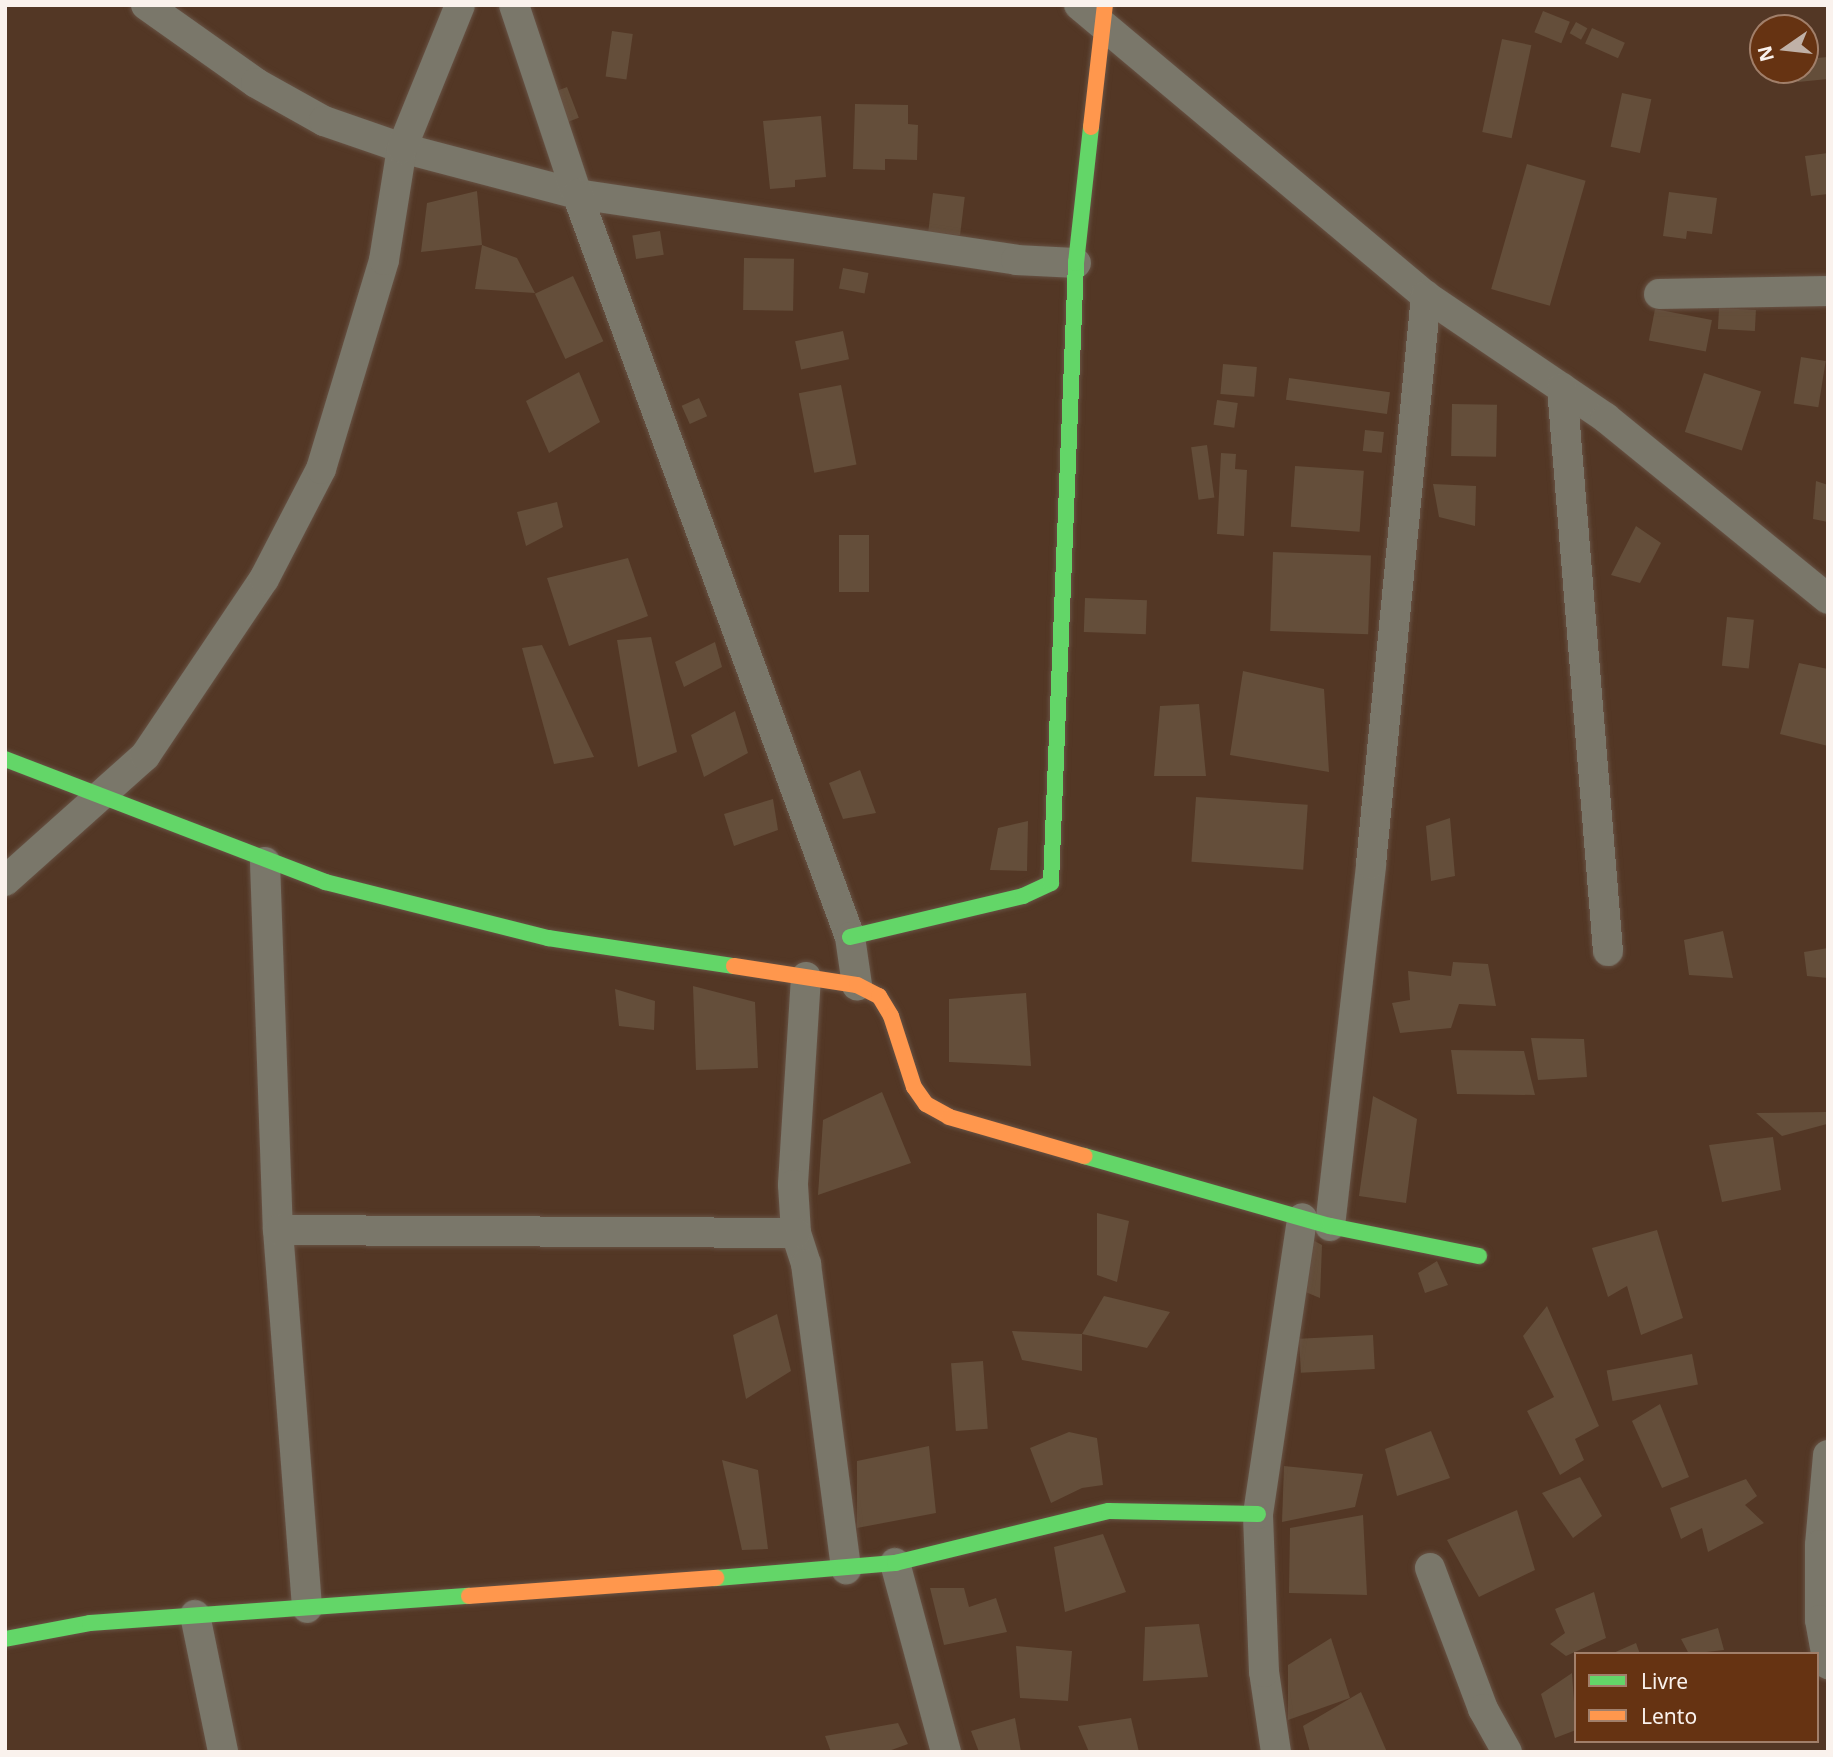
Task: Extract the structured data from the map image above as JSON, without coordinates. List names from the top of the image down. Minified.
{"legend":["Livre","Lento"],"north":"left"}
